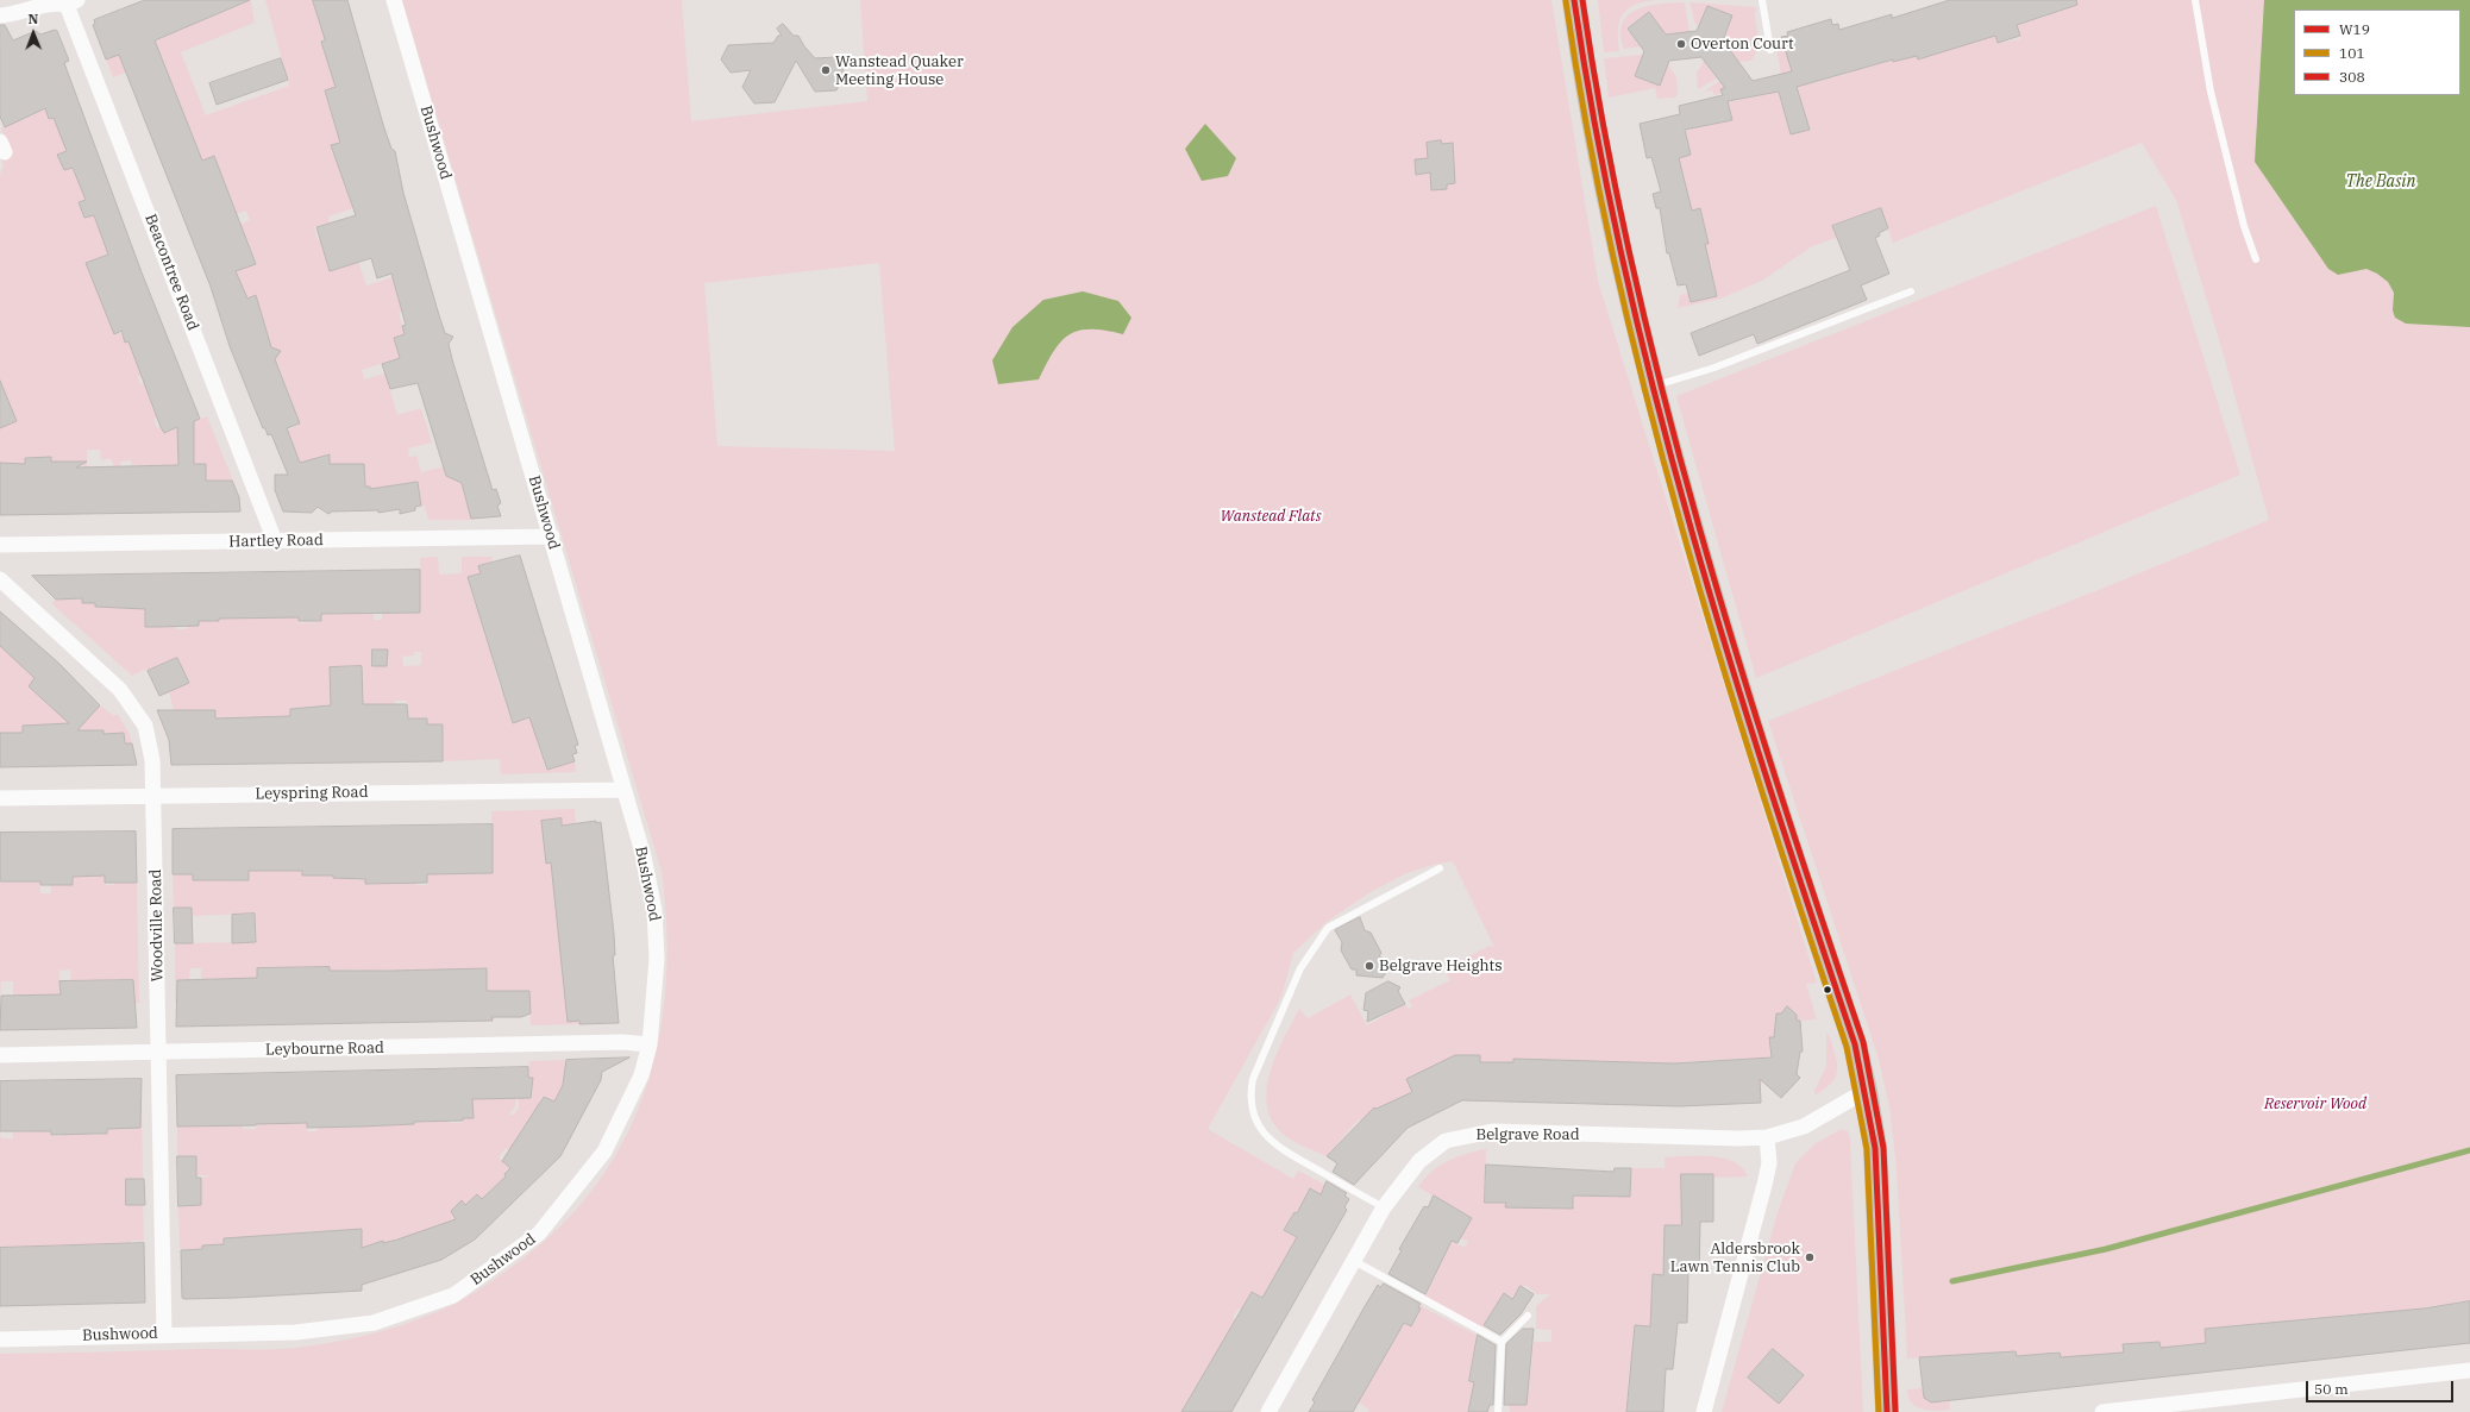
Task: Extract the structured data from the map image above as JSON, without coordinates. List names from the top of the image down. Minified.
{"streets":{"street":["Bushwood","Beacontree Road","Hartley Road","Leyspring Road","Woodville Road","Leybourne Road","Belgrave Road"]},"crossings":[["Bushwood","Hartley Road"],["Bushwood","Leyspring Road"],["Bushwood","Woodville Road"],["Bushwood","Leybourne Road"],["Beacontree Road","Hartley Road"],["Leyspring Road","Woodville Road"],["Woodville Road","Leybourne Road"]],"water":["The Basin"],"parks":["Wanstead Flats","Reservoir Wood"],"places":["Overton Court","Wanstead Quaker Meeting House","Belgrave Heights","Aldersbrook Lawn Tennis Club"],"lines":["transit line W19","transit line 308","transit line 101"],"legend":["W19","101","308"],"scale_bar":"50 m","north":"top"}
